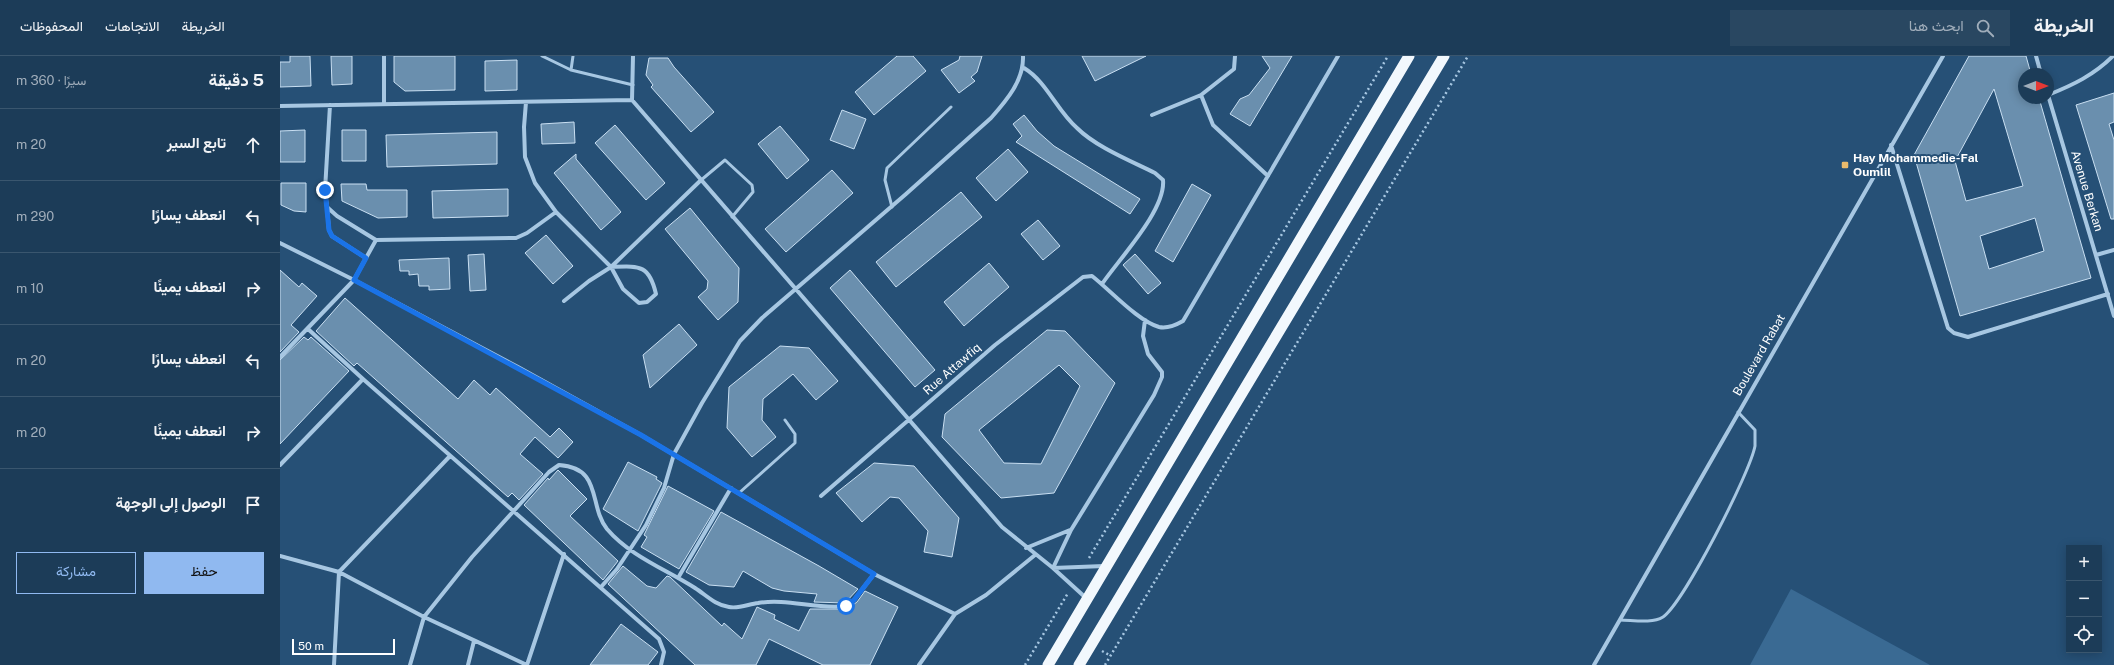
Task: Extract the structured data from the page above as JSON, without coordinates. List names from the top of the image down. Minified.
{"streets":{"street":["Avenue Berkan","Boulevard Rabat","Rue Attawfiq"]},"places":{"transit":["Hay Mohammedie-Fal Oumlil"]},"scale_bar":"50 m","north":"right","page":{"header":"الخريطة","search":"ابحث هنا","nav":["الخريطة","الاتجاهات","المحفوظات"],"heading":["5 دقيقة","سيرًا · 360 m"],"list":[["تابع السير","20 m"],["انعطف يسارًا","290 m"],["انعطف يمينًا","10 m"],["انعطف يسارًا","20 m"],["انعطف يمينًا","20 m"],"الوصول إلى الوجهة"],"buttons":["حفظ","مشاركة"],"map_buttons":["+","−"],"scale":"50 m"}}
